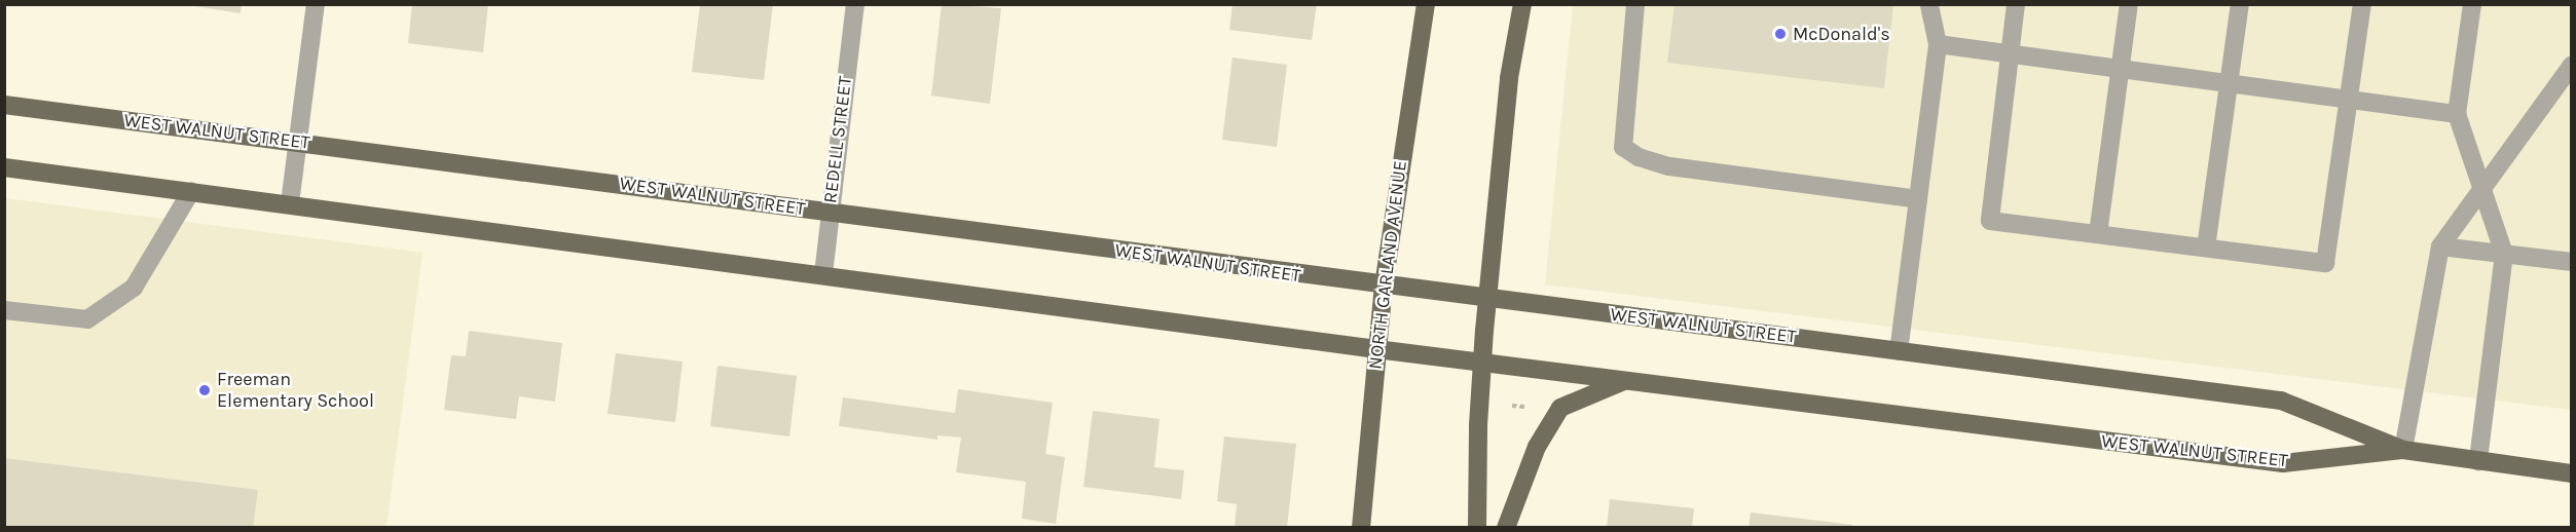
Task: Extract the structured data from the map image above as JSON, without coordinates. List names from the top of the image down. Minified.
{"streets":{"main road":["WEST WALNUT STREET","NORTH GARLAND AVENUE"],"street":["REDELL STREET"]},"crossings":[["WEST WALNUT STREET","REDELL STREET"],["WEST WALNUT STREET","NORTH GARLAND AVENUE"]],"places":["McDonald's","Freeman Elementary School"]}
